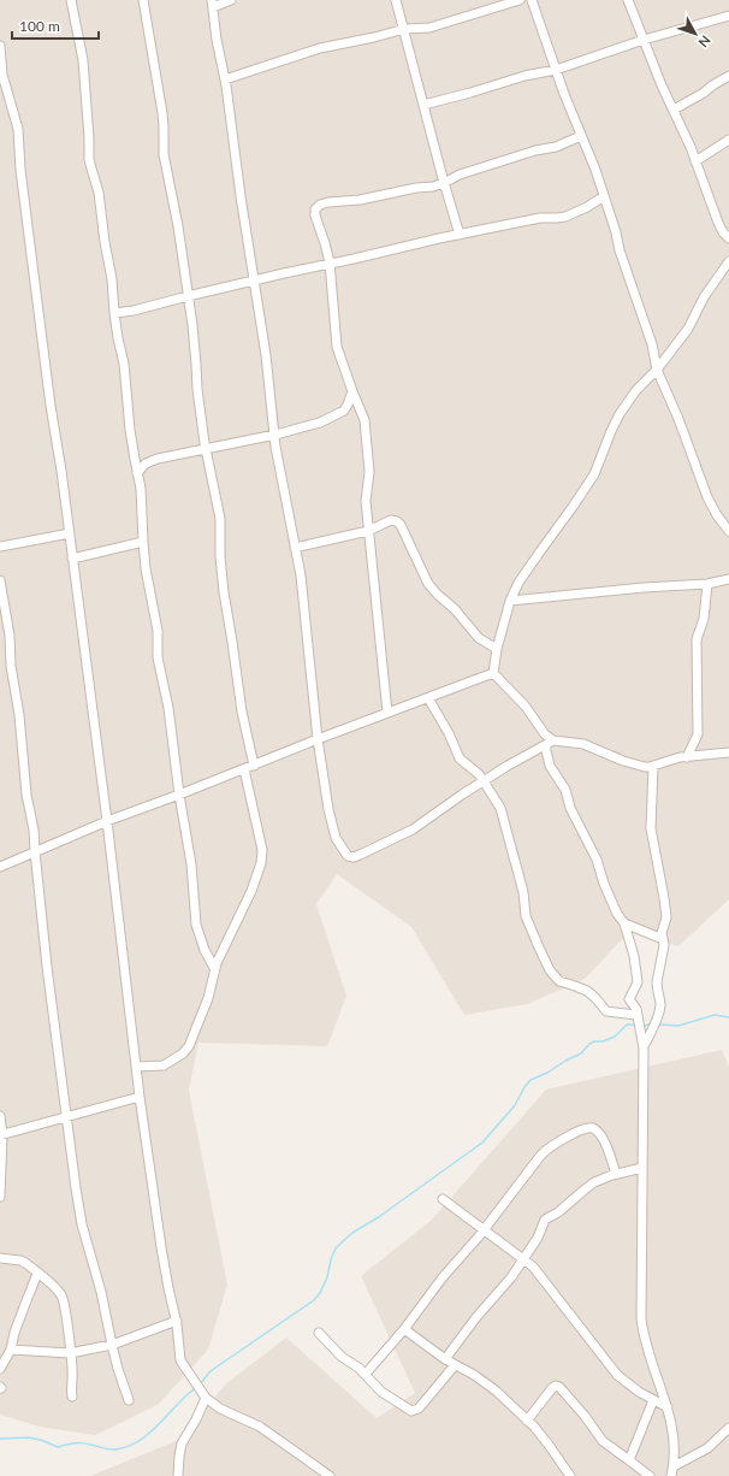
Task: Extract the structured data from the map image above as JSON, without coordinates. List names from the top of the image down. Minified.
{"scale_bar":"100 m","north":"bottom right"}
